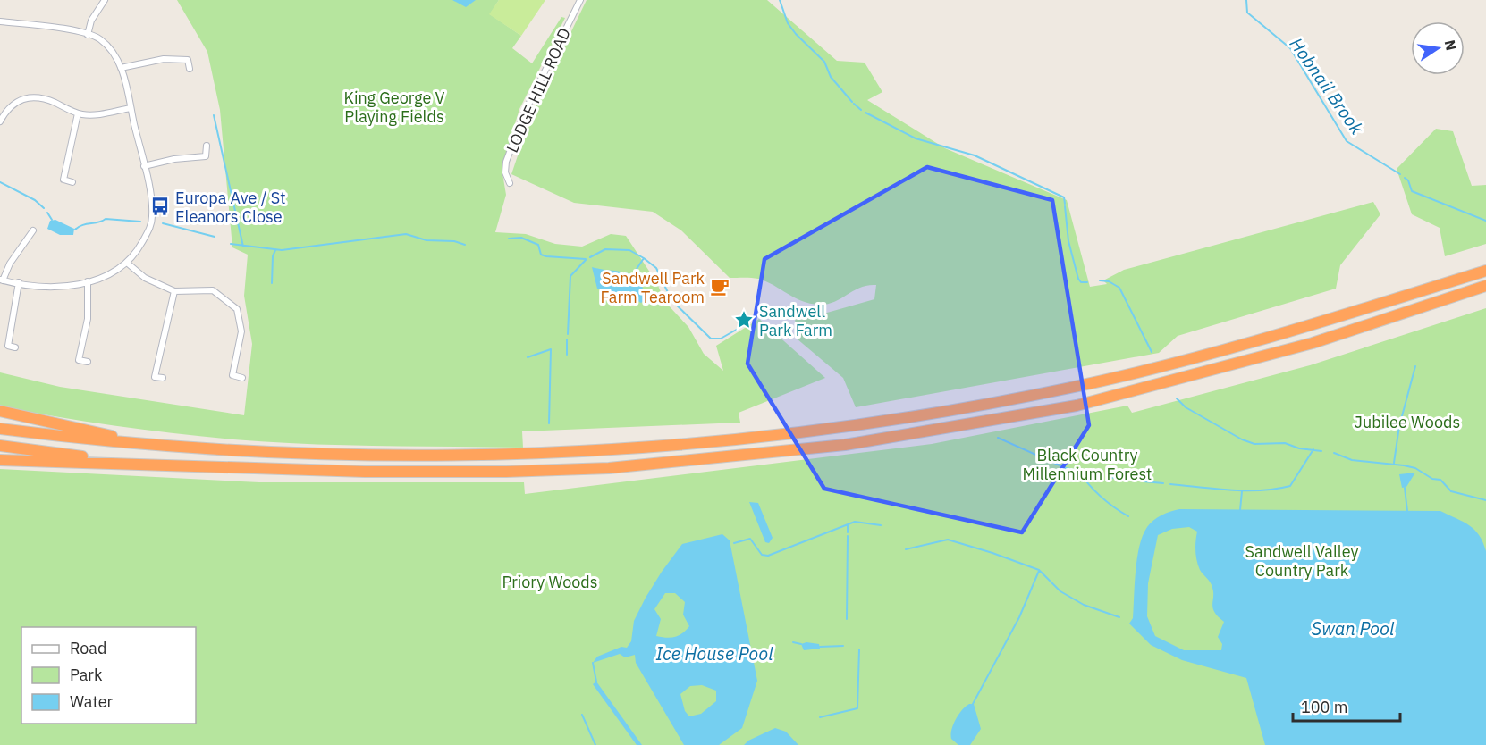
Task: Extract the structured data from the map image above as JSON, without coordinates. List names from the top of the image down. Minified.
{"streets":{"street":["LODGE HILL ROAD"]},"water":["Hobnail Brook","Swan Pool","Ice House Pool"],"parks":["King George V Playing Fields","Jubilee Woods","Black Country Millennium Forest","Sandwell Valley Country Park","Priory Woods"],"places":{"bus stop":["Europa Ave / St Eleanors Close"],"cafe":["Sandwell Park Farm Tearoom"],"place":["Sandwell Park Farm"]},"legend":["Road","Park","Water"],"scale_bar":"100 m","north":"right"}
